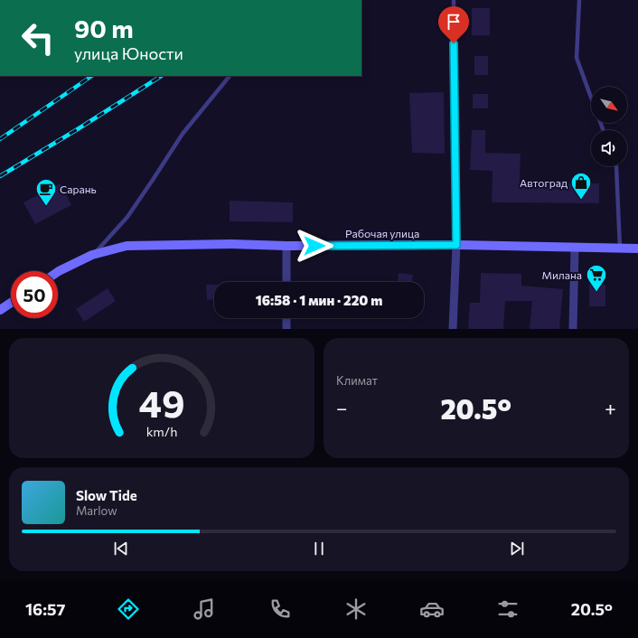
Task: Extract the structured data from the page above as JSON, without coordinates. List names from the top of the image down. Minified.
{"streets":{"main road":["Рабочая улица"]},"places":{"shop":["Автоград"],"cafe":["Сарань"],"supermarket":["Милана"]},"north":"bottom right","page":{"turn":["90 m","улица Юности"],"limit":"50","trip":"16:58 · 1 мин · 220 m","tile":"Климат","heat":["−","20.5°","+"],"song":["Slow Tide","Marlow"],"tabs":["16:57","20.5°"],"gauge":["49","km/h"]}}
